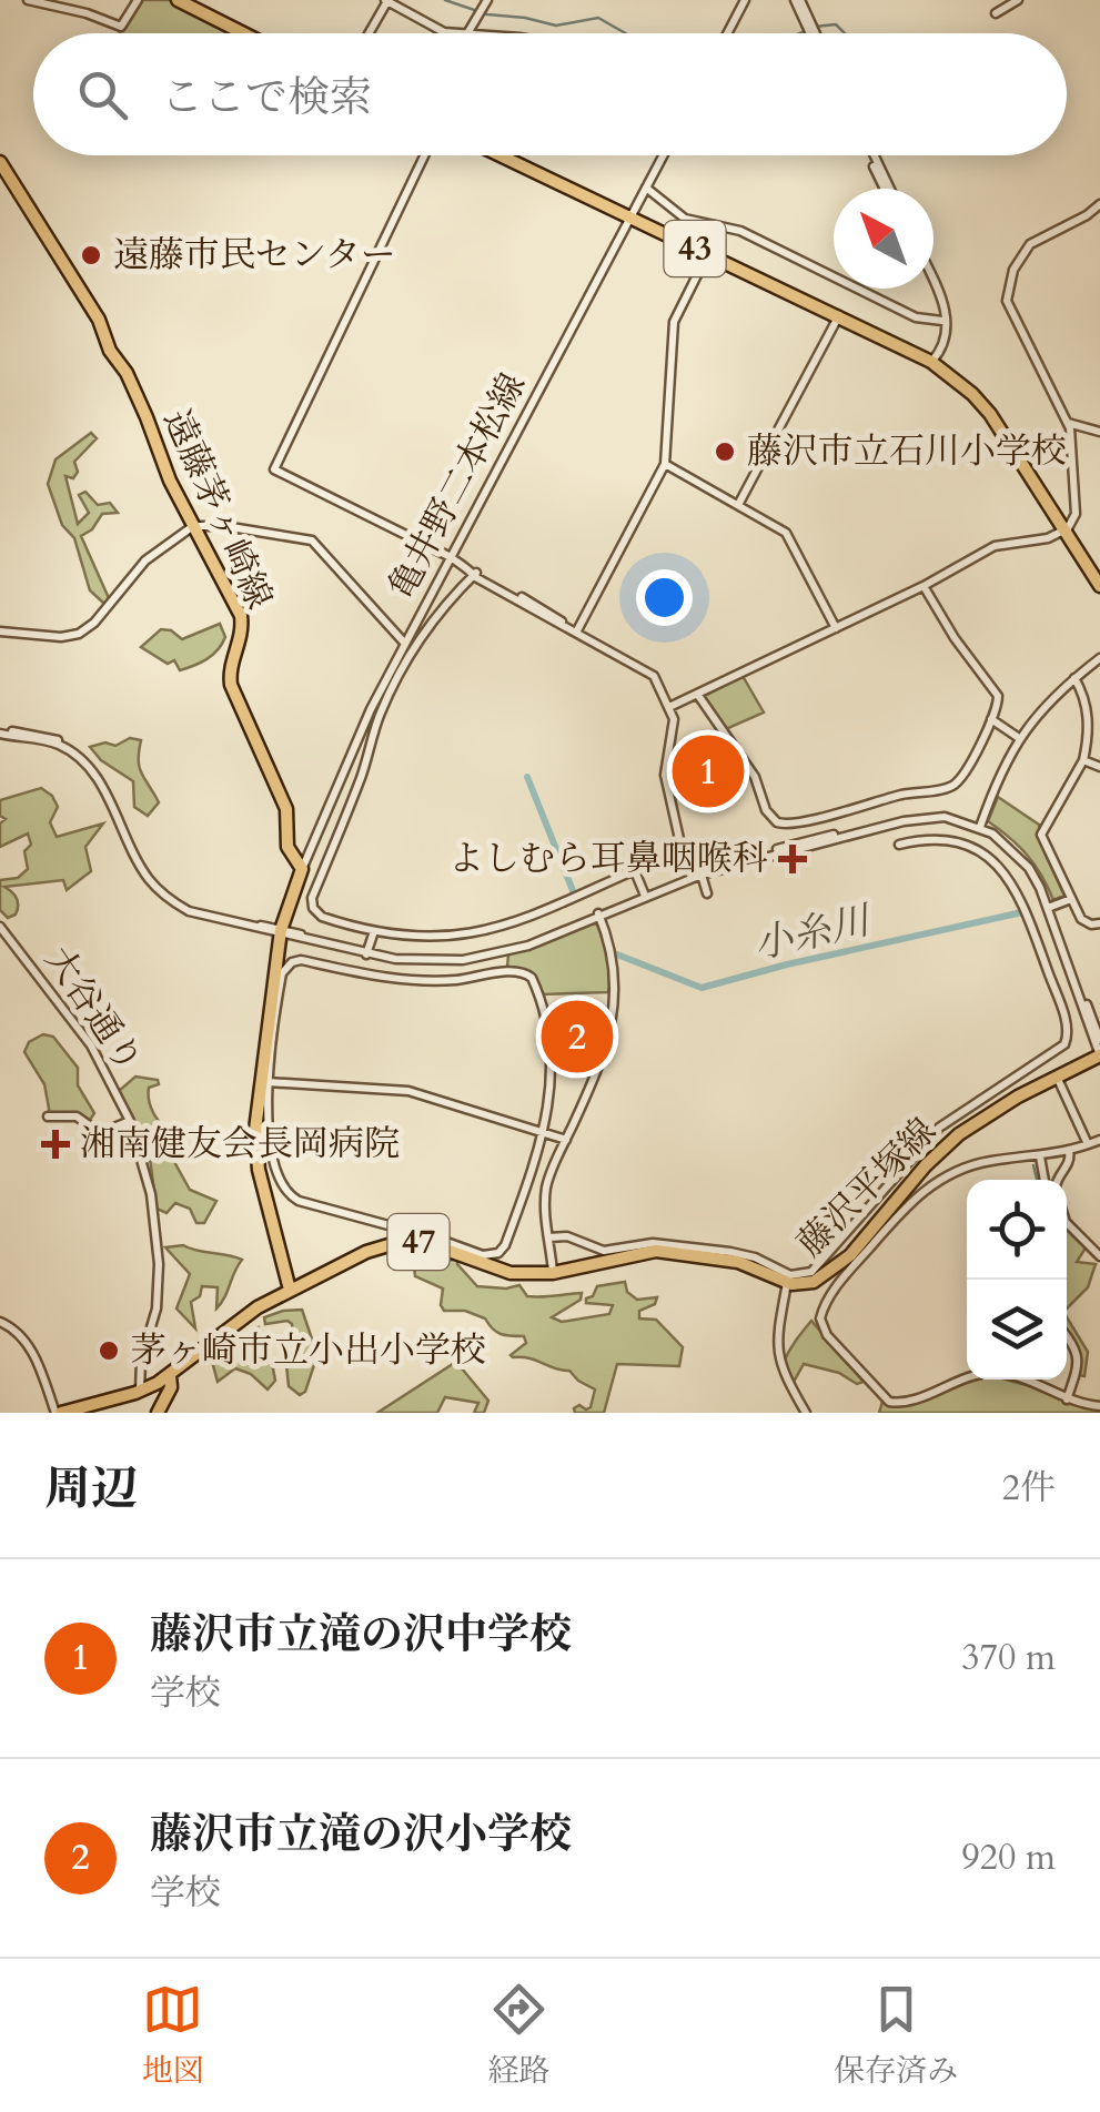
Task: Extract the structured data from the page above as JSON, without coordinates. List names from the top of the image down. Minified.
{"streets":{"main road":["43","遠藤茅ヶ崎線","藤沢平塚線","47"],"street":["亀井野二本松線","大谷通り"]},"crossings":[["43","亀井野二本松線"],["亀井野二本松線","遠藤茅ヶ崎線"],["大谷通り","47"],["藤沢平塚線","47"]],"water":["小糸川"],"places":{"other":["遠藤市民センター","藤沢市立石川小学校","茅ヶ崎市立小出小学校"],"health":["よしむら耳鼻咽喉科","湘南健友会長岡病院"]},"north":"top left","page":{"search":"ここで検索","pins":["1","2"],"heading":["周辺","2件"],"list":[{"mark":"1","name":"藤沢市立滝の沢中学校","note":"学校","value":"370 m"},{"mark":"2","name":"藤沢市立滝の沢小学校","note":"学校","value":"920 m"}],"nav":["地図","経路","保存済み"]}}
